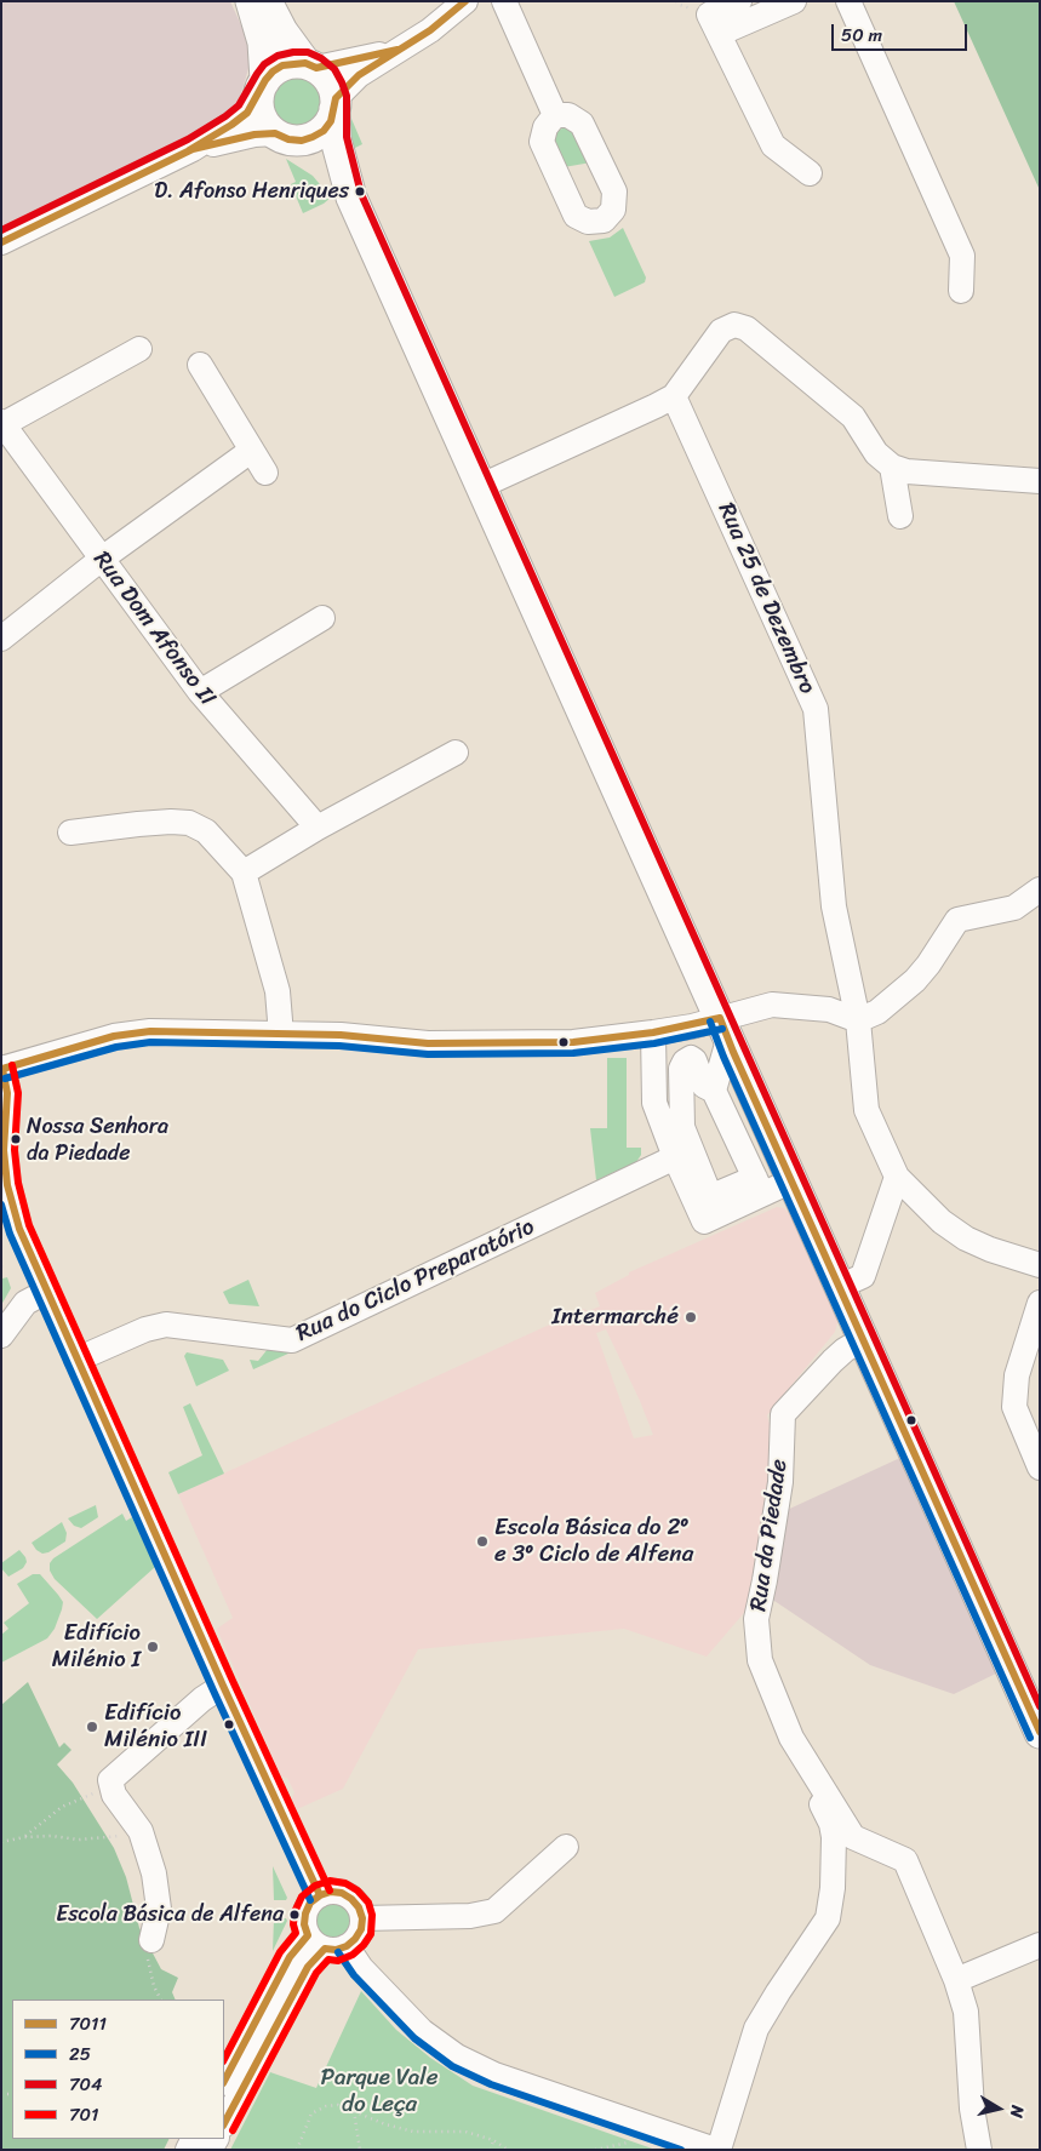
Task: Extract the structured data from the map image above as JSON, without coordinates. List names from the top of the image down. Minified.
{"streets":{"street":["Rua 25 de Dezembro","Rua Dom Afonso II","Rua do Ciclo Preparatório","Rua da Piedade"]},"parks":["Parque Vale do Leça"],"places":["D. Afonso Henriques","Nossa Senhora da Piedade","Intermarché","Escola Básica do 2º e 3º Ciclo de Alfena","Edifício Milénio I","Edifício Milénio III","Escola Básica de Alfena"],"lines":["transit line 7011","transit line 704","transit line 25","transit line 701"],"legend":["7011","25","704","701"],"scale_bar":"50 m","north":"right"}
